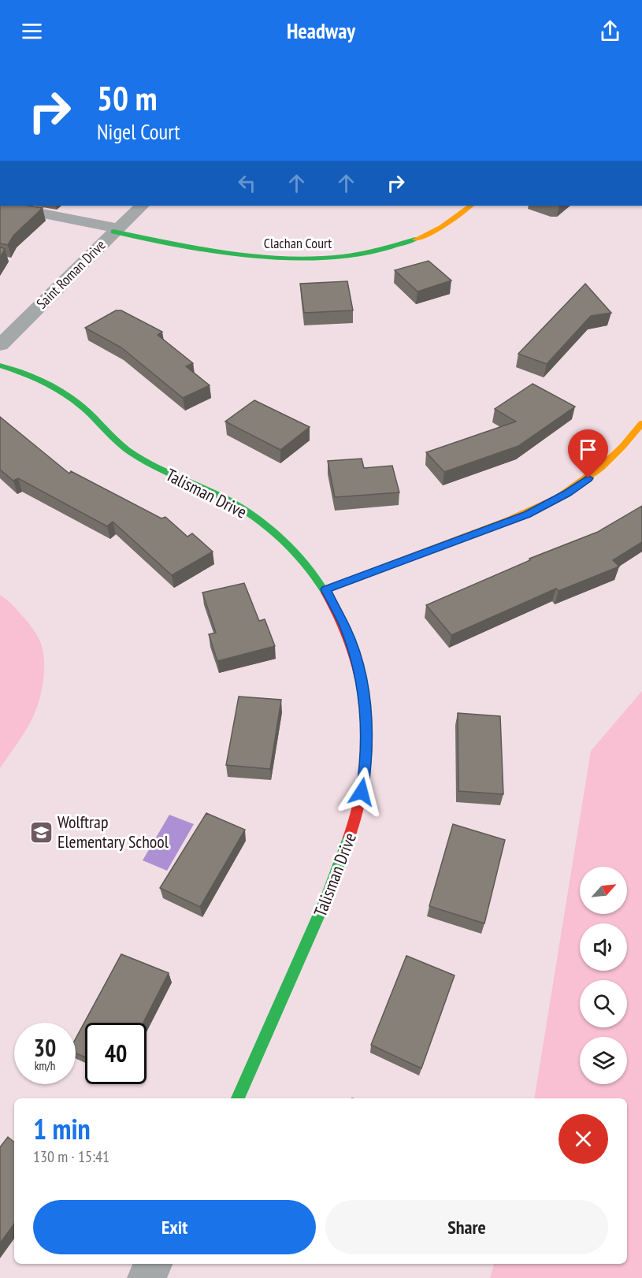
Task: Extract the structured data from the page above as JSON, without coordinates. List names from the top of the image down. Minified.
{"streets":{"street":["Clachan Court","Saint Roman Drive","Talisman Drive"]},"crossings":[["Clachan Court","Saint Roman Drive"]],"places":{"school or university":["Wolftrap Elementary School"]},"north":"top right","page":{"header":"Headway","turn":["50 m","Nigel Court"],"speed":"30 km/h","limit":"40","heading":["1 min","130 m · 15:41"],"buttons":["Exit","Share"]}}
